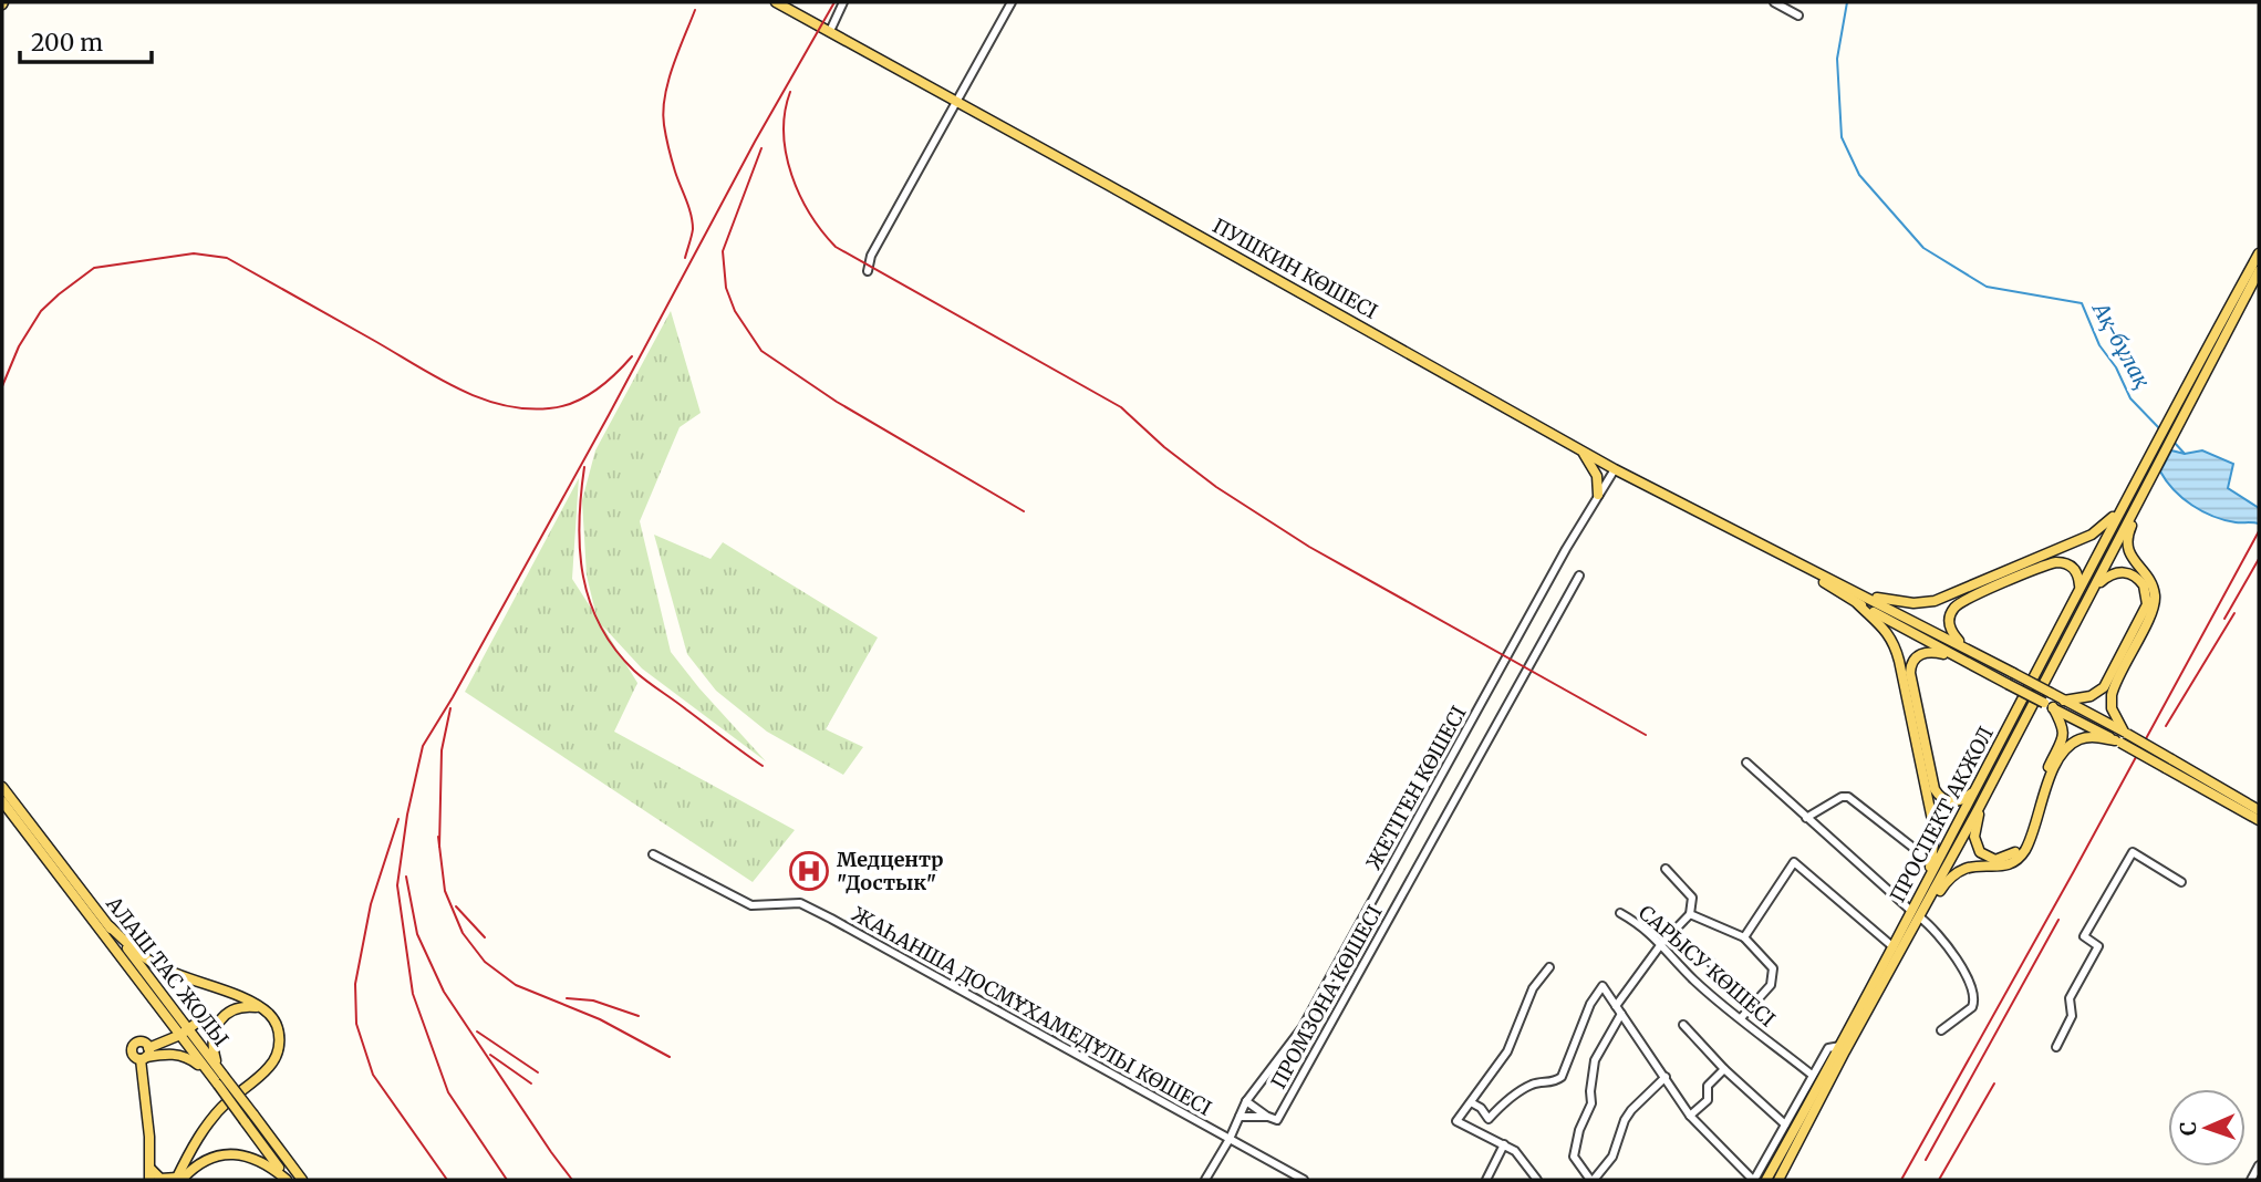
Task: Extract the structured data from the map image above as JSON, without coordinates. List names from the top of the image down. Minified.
{"streets":{"main road":["ПУШКИН КӨШЕСІ","ПРОСПЕКТ АКЖОЛ","АЛАШ ТАС ЖОЛЫ"],"street":["ЖЕТІГЕН КӨШЕСІ","САРЫСУ КӨШЕСІ","ПРОМЗОНА КӨШЕСІ","ЖАҺАНША ДОСМҰХАМЕДҰЛЫ КӨШЕСІ"]},"crossings":[["ПУШКИН КӨШЕСІ","ЖЕТІГЕН КӨШЕСІ"],["ЖЕТІГЕН КӨШЕСІ","ЖАҺАНША ДОСМҰХАМЕДҰЛЫ КӨШЕСІ"]],"water":["Ақ-бұлақ"],"places":{"hospital":["Медцентр \"Достык\""]},"scale_bar":"200 m","north":"left"}
